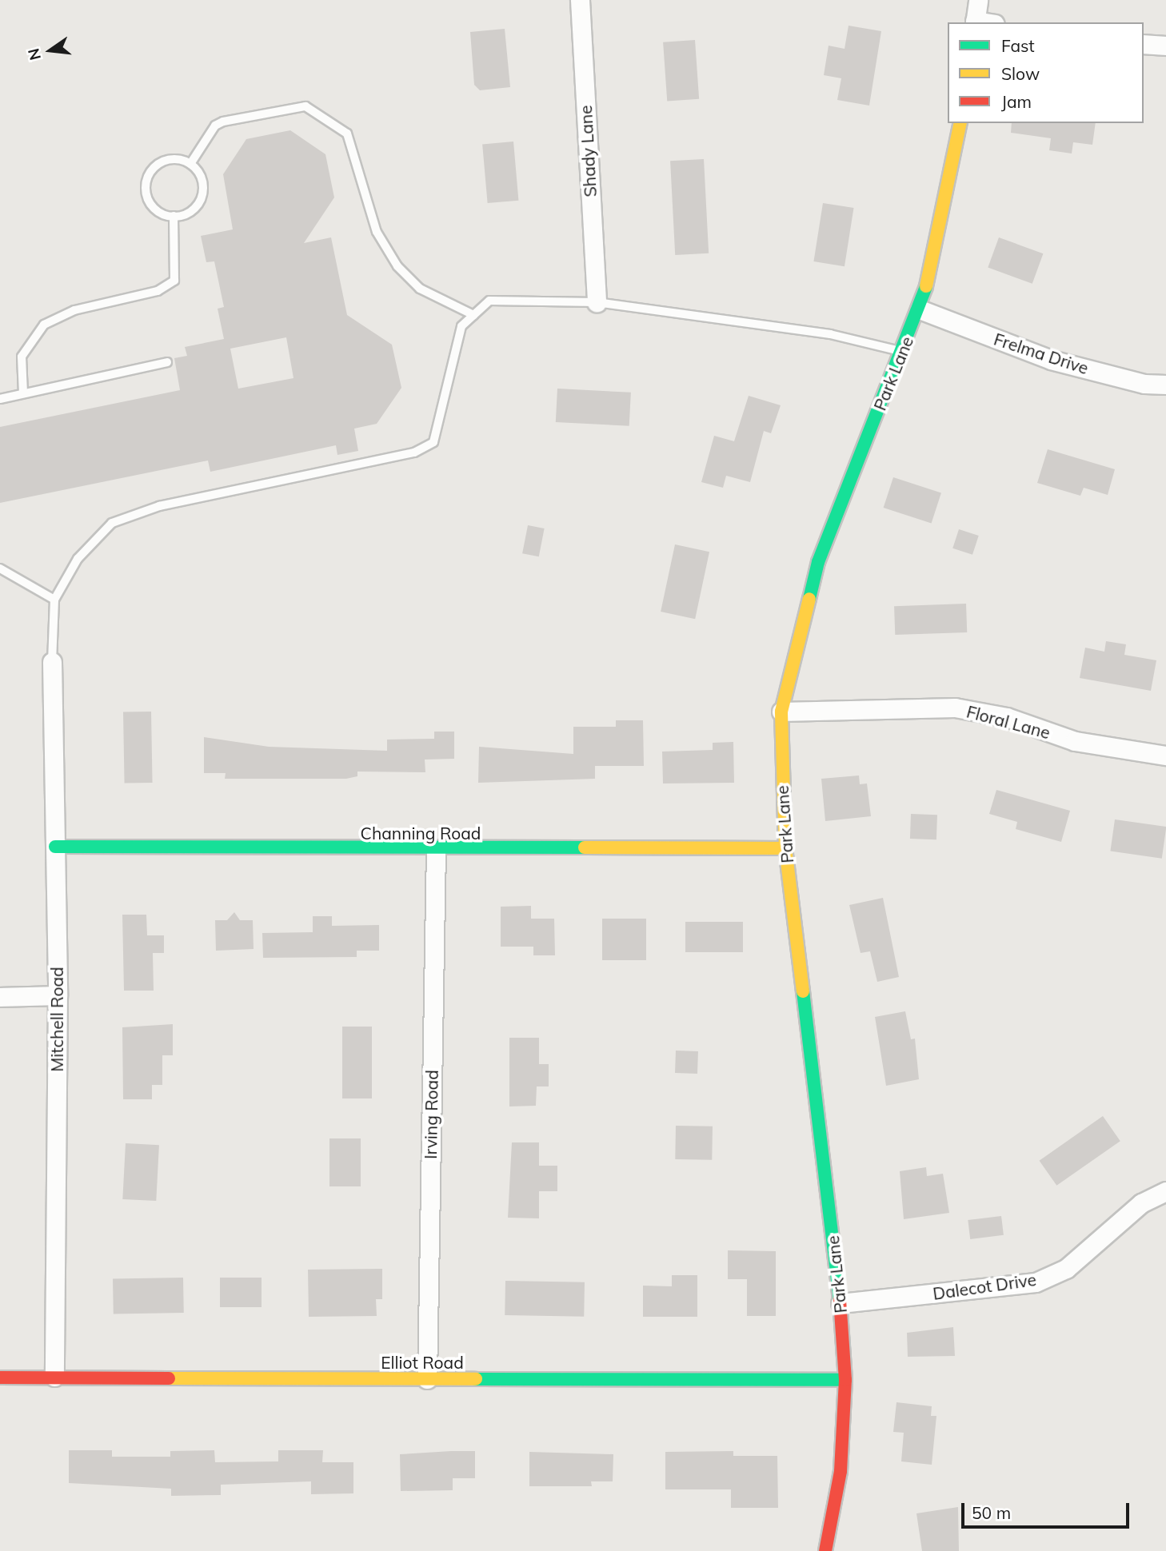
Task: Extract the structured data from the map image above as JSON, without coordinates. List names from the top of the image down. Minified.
{"streets":{"street":["Shady Lane","Frelma Drive","Park Lane","Floral Lane","Channing Road","Mitchell Road","Irving Road","Dalecot Drive","Elliot Road"]},"crossings":[["Frelma Drive","Park Lane"],["Park Lane","Floral Lane"],["Park Lane","Channing Road"],["Park Lane","Dalecot Drive"],["Park Lane","Elliot Road"],["Channing Road","Mitchell Road"],["Channing Road","Irving Road"],["Mitchell Road","Elliot Road"],["Irving Road","Elliot Road"]],"legend":["Fast","Slow","Jam"],"scale_bar":"50 m","north":"left"}
